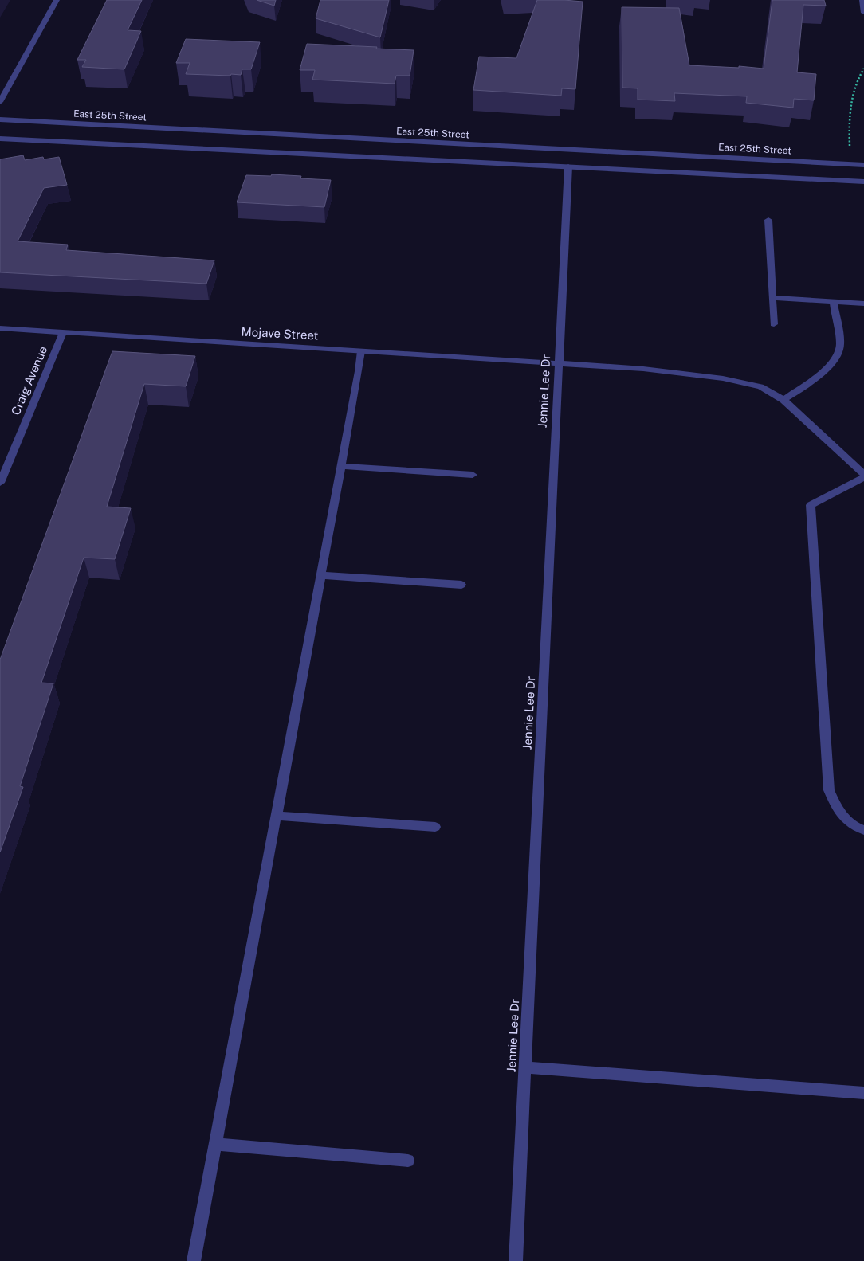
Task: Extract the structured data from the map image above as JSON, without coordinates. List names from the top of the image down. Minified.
{"streets":{"street":["East 25th Street","Mojave Street","Craig Avenue","Jennie Lee Dr"]},"crossings":[["Mojave Street","Craig Avenue"],["Mojave Street","Jennie Lee Dr"]]}
